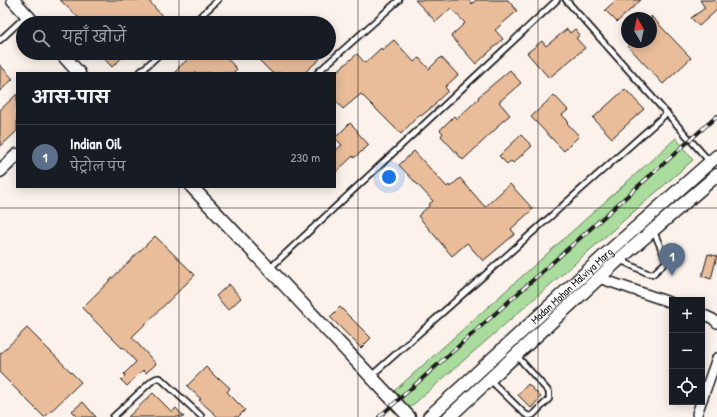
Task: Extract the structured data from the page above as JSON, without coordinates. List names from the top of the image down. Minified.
{"streets":{"main road":["Madan Mohan Malviya Marg"]},"north":"top","page":{"search":"यहाँ खोजें","heading":"आस-पास","list":[{"mark":"1","name":"Indian Oil","note":"पेट्रोल पंप","value":"230 m"}],"pins":"1","map_buttons":["+","−"]}}
